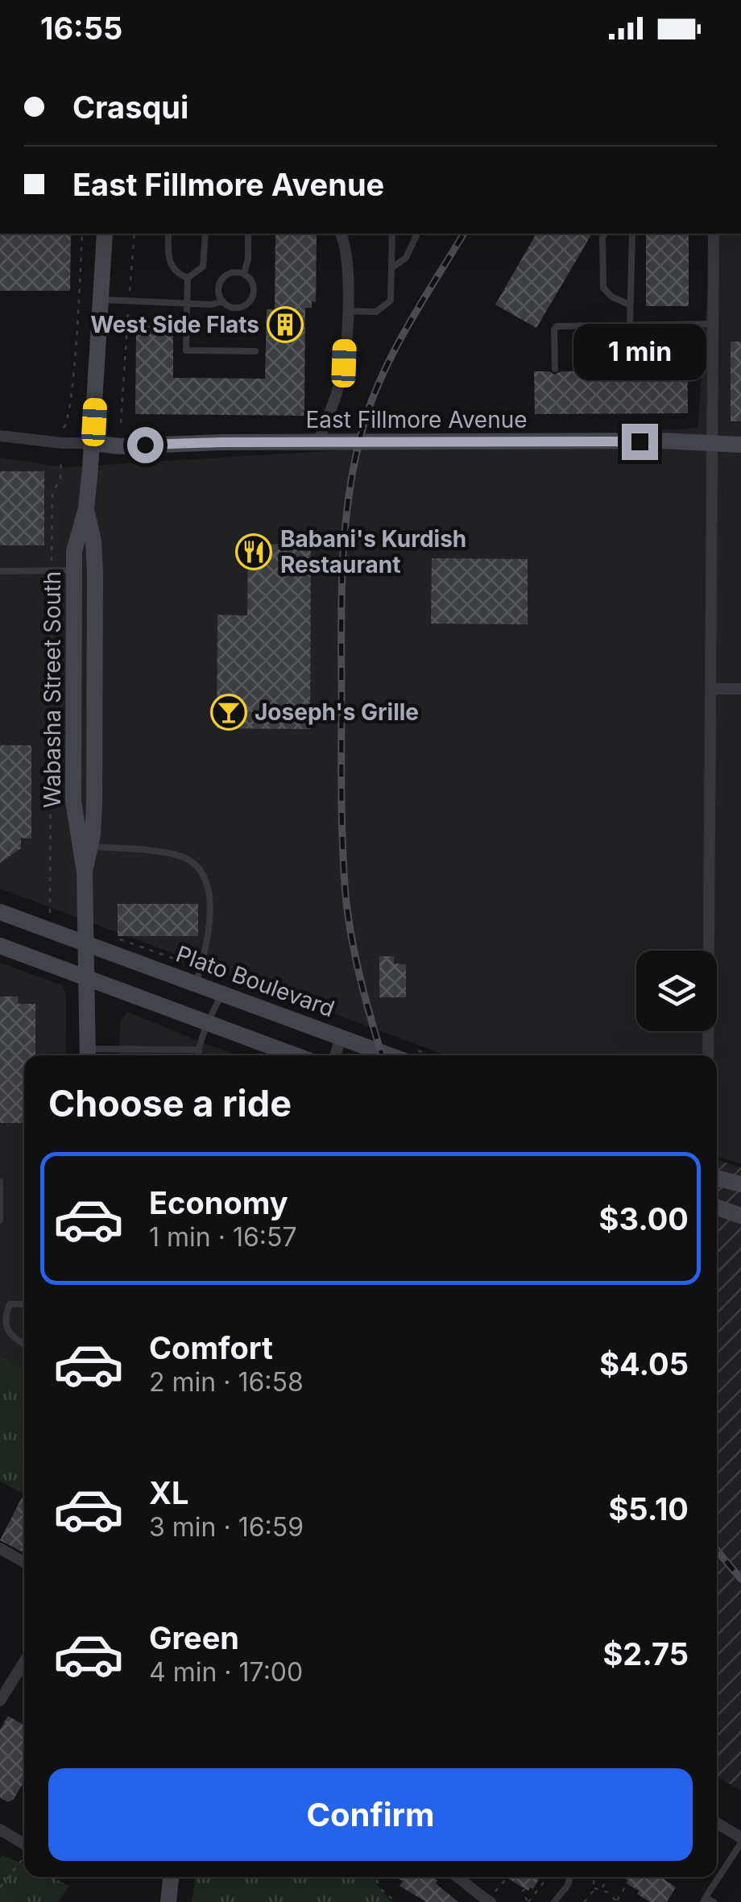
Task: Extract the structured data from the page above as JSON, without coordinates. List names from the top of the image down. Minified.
{"streets":{"main road":["East Fillmore Avenue","Wabasha Street South","Plato Boulevard"]},"crossings":[["East Fillmore Avenue","Wabasha Street South"],["Wabasha Street South","Plato Boulevard"]],"places":{"building":["West Side Flats"],"restaurant":["Babani's Kurdish Restaurant"],"bar":["Joseph's Grille"]},"page":{"status":"16:55","banner":["Crasqui","East Fillmore Avenue"],"bubble":"1 min","heading":"Choose a ride","list":[{"name":"Economy","note":"1 min · 16:57","value":"$3.00"},{"name":"Comfort","note":"2 min · 16:58","value":"$4.05"},{"name":"XL","note":"3 min · 16:59","value":"$5.10"},{"name":"Green","note":"4 min · 17:00","value":"$2.75"}],"buttons":"Confirm"}}
